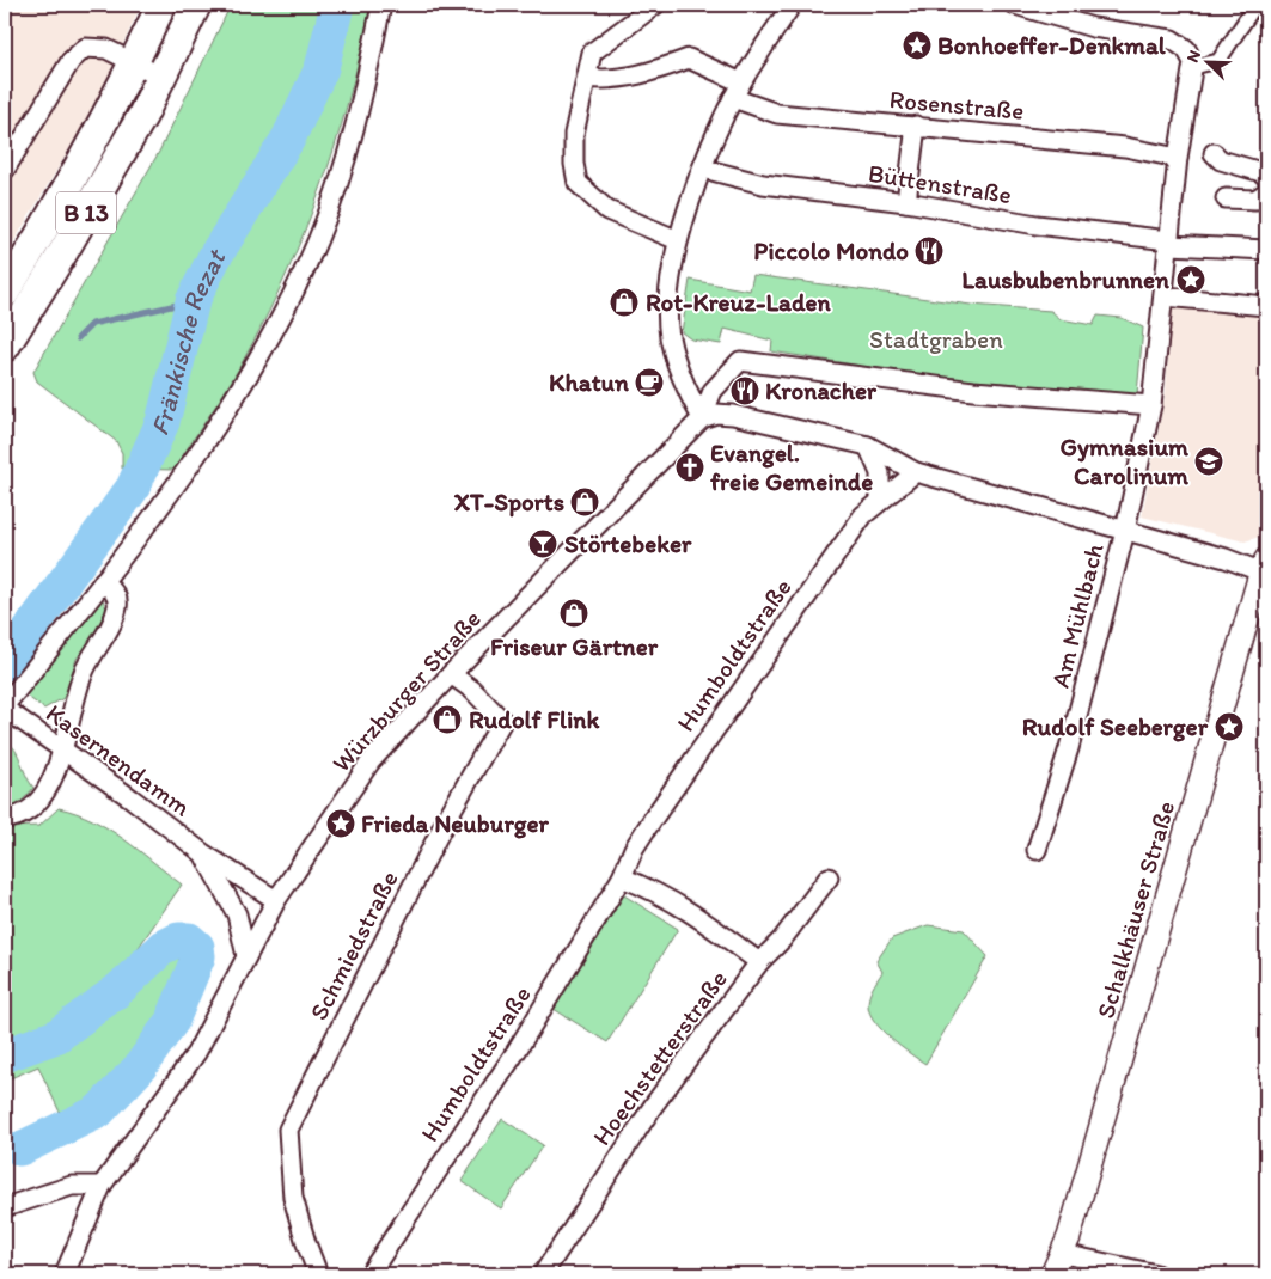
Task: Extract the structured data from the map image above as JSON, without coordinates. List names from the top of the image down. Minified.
{"streets":{"main road":["B 13"],"street":["Rosenstraße","Büttenstraße","Am Mühlbach","Humboldtstraße","Würzburger Straße","Kasernendamm","Schalkhäuser Straße","Schmiedstraße","Hoechstetterstraße"]},"crossings":[["Rosenstraße","Am Mühlbach"],["Büttenstraße","Am Mühlbach"],["Würzburger Straße","Kasernendamm"],["Würzburger Straße","Schmiedstraße"]],"water":["Fränkische Rezat"],"parks":["Stadtgraben"],"places":{"place":["Bonhoeffer-Denkmal","Lausbubenbrunnen","Rudolf Seeberger","Frieda Neuburger"],"restaurant":["Piccolo Mondo","Kronacher"],"shop":["Rot-Kreuz-Laden","XT-Sports","Friseur Gärtner","Rudolf Flink"],"cafe":["Khatun"],"school or university":["Gymnasium Carolinum"],"church":["Evangel. freie Gemeinde"],"bar":["Störtebeker"]},"north":"top left"}
